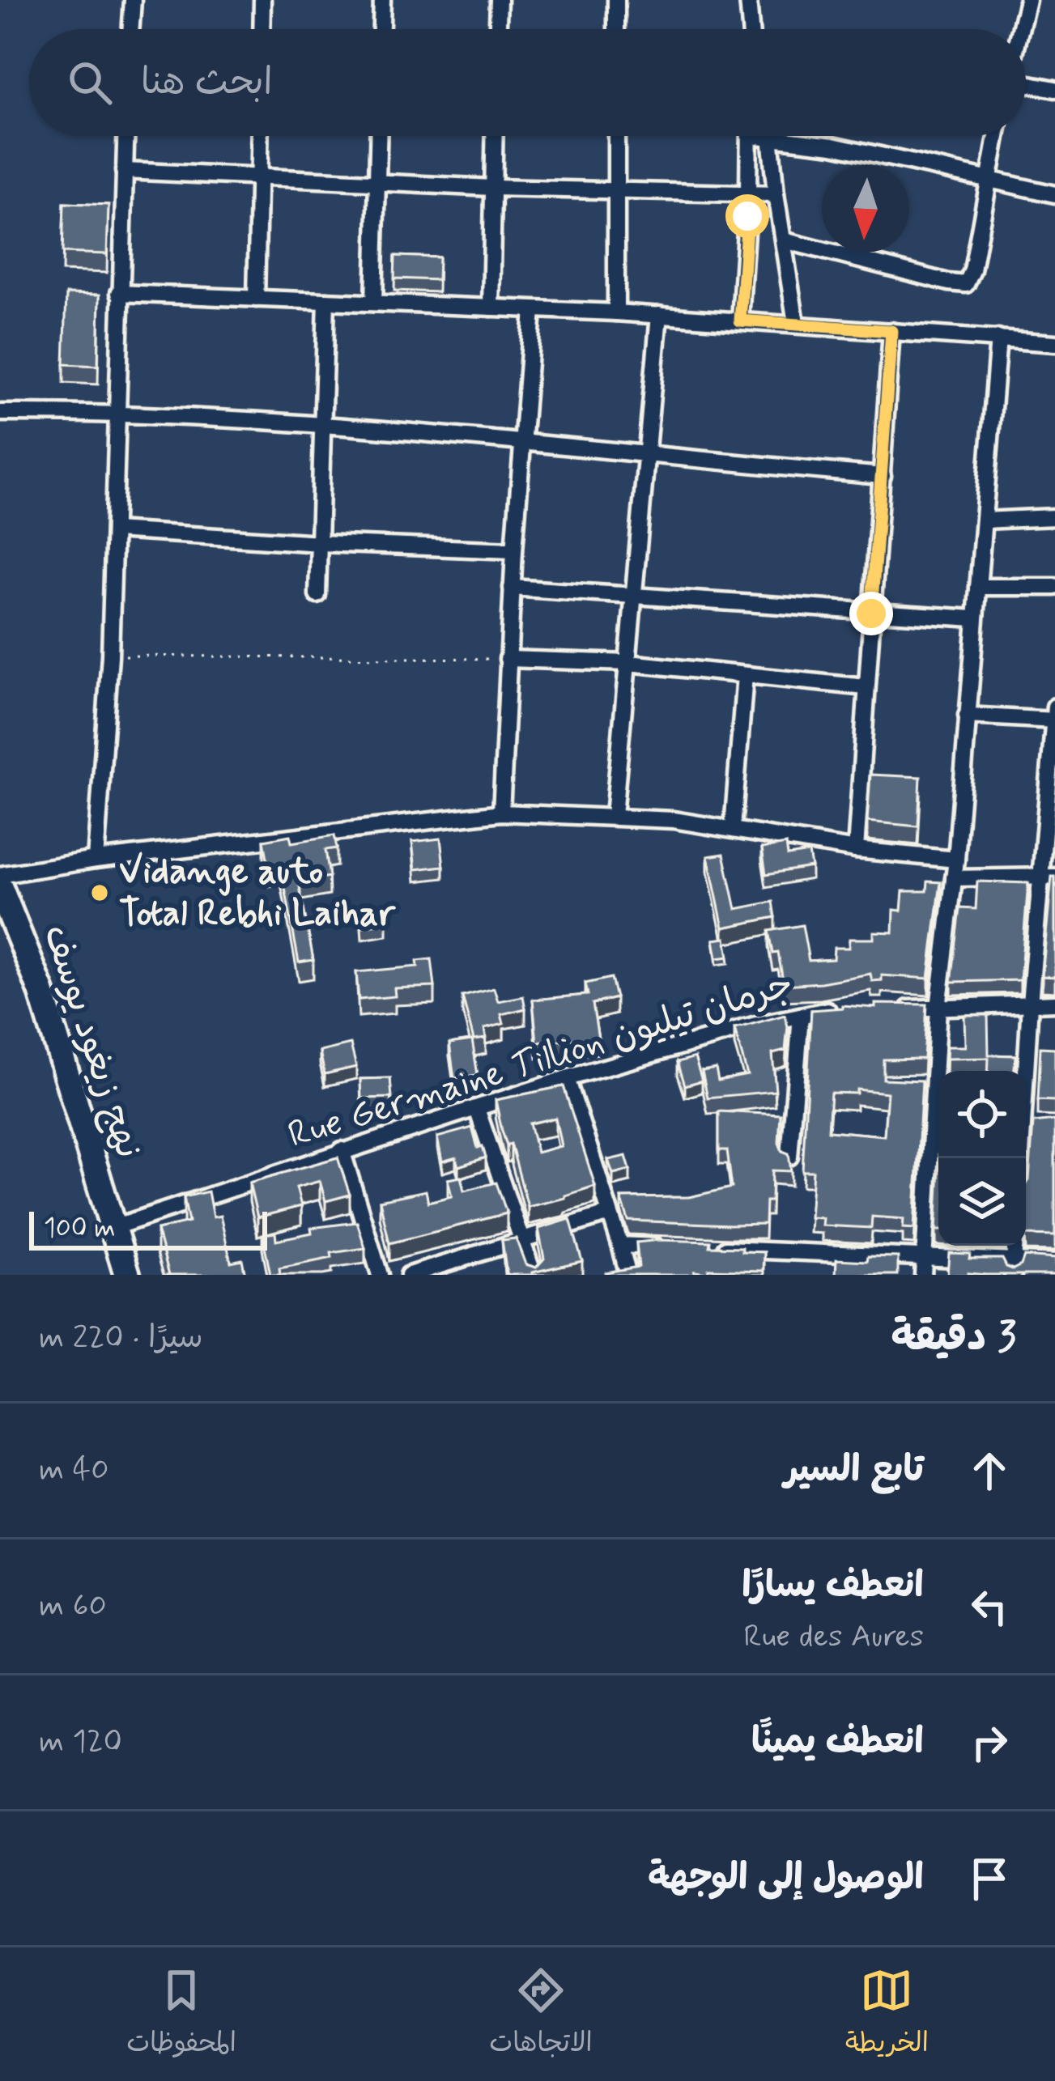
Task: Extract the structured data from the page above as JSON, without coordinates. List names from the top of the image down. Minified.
{"streets":{"main road":["نهج زيغود يوسف"],"street":["Rue Germaine Tillion جرمان تيليون"]},"crossings":[["نهج زيغود يوسف","Rue Germaine Tillion جرمان تيليون"]],"places":["Vidange auto Total Rebhi Laihar"],"scale_bar":"100 m","north":"bottom","page":{"search":"ابحث هنا","scale":"100 m","heading":["3 دقيقة","سيرًا · 220 m"],"list":[["تابع السير","40 m"],["انعطف يسارًا","Rue des Aures","60 m"],["انعطف يمينًا","120 m"],"الوصول إلى الوجهة"],"nav":["الخريطة","الاتجاهات","المحفوظات"]}}
